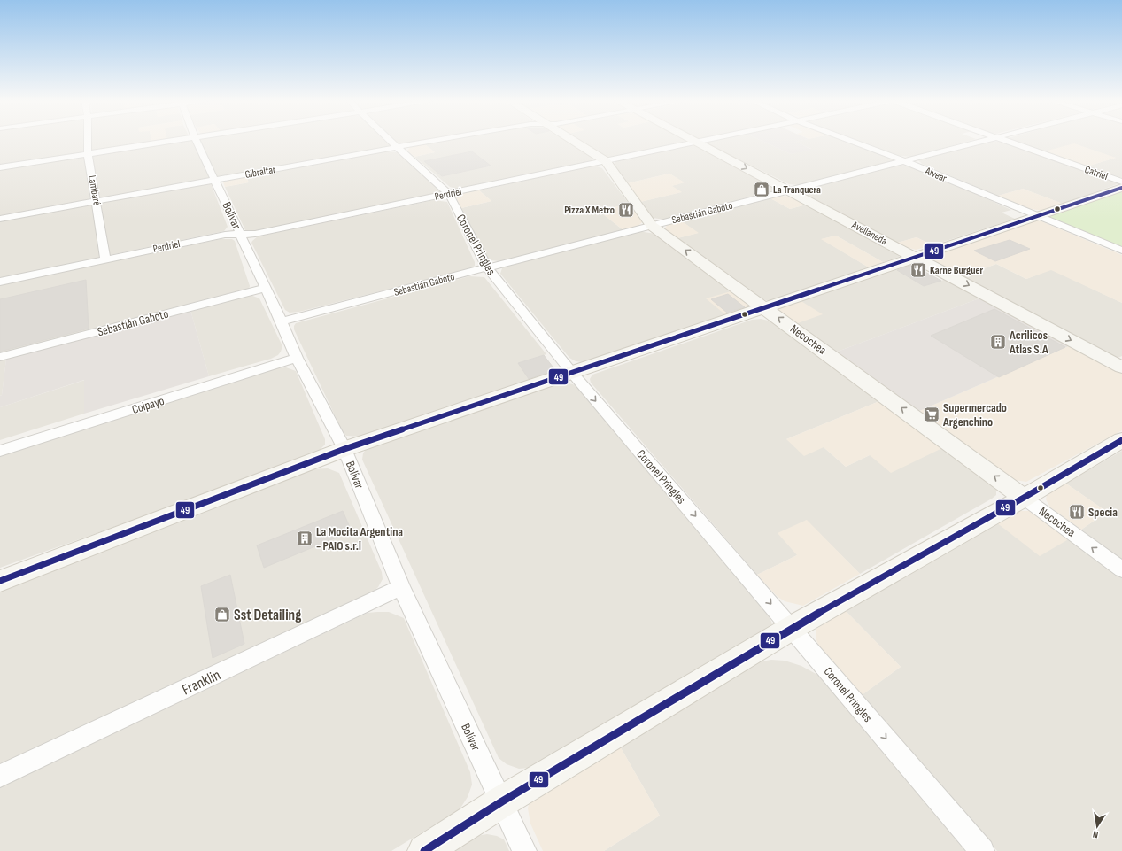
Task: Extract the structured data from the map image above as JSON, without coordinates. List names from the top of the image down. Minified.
{"streets":{"street":["Gibraltar","Catriel","Alvear","Lambaré","Perdriel","Sebastián Gaboto","Bolívar","Avellaneda","Coronel Pringles","Necochea","Colpayo","Franklin"]},"crossings":[["Gibraltar","Lambaré"],["Gibraltar","Bolívar"],["Gibraltar","Coronel Pringles"],["Alvear","Sebastián Gaboto"],["Lambaré","Perdriel"],["Perdriel","Bolívar"],["Perdriel","Avellaneda"],["Perdriel","Coronel Pringles"],["Perdriel","Necochea"],["Sebastián Gaboto","Bolívar"],["Sebastián Gaboto","Avellaneda"],["Sebastián Gaboto","Coronel Pringles"],["Sebastián Gaboto","Necochea"],["Bolívar","Colpayo"],["Bolívar","Franklin"]],"one_way":["Avellaneda","Coronel Pringles","Necochea"],"places":{"shop":["La Tranquera","Sst Detailing"],"restaurant":["Pizza X Metro","Karne Burguer","Specia"],"building":["Acrilicos Atlas S.A","La Mocita Argentina - PAIO s.r.l"],"supermarket":["Supermercado Argenchino"]},"lines":["transit line 49"],"north":"bottom"}
